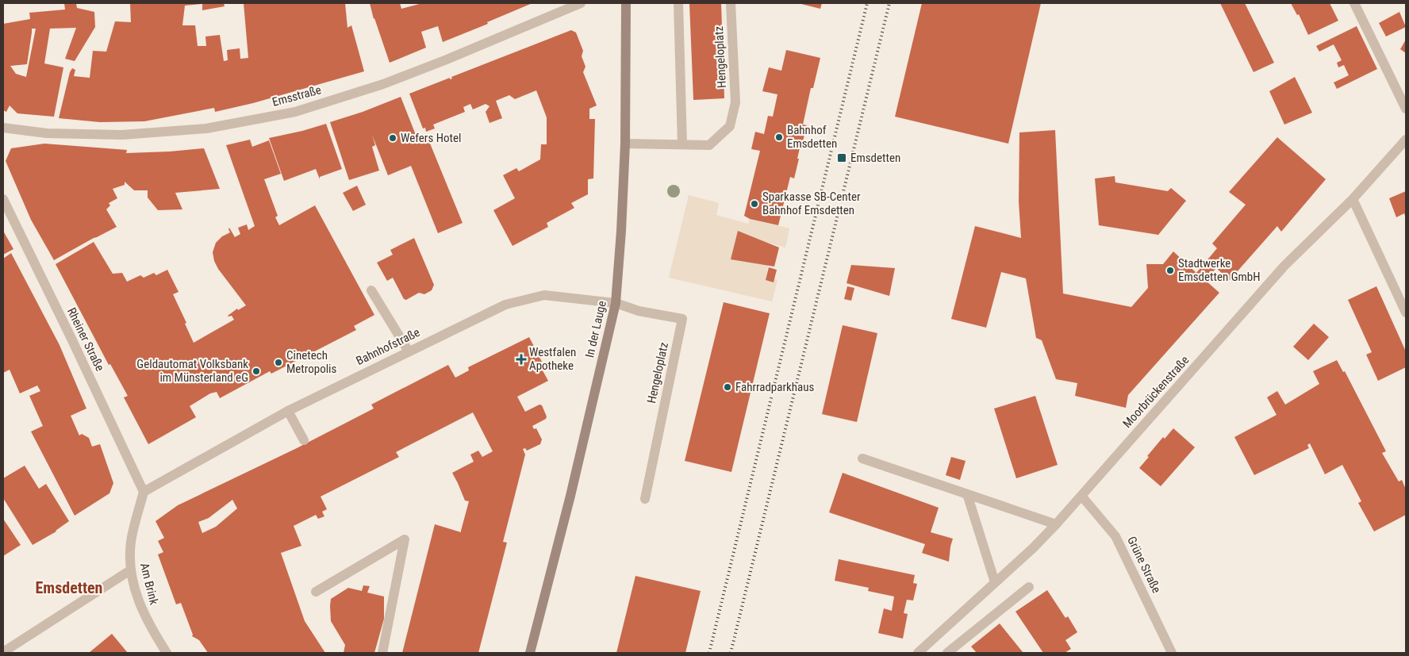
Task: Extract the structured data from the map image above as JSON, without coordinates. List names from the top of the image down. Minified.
{"streets":{"street":["Hengeloplatz","Emsstraße","In der Lauge","Rheiner Straße","Bahnhofstraße","Moorbrückenstraße","Grüne Straße","Am Brink"]},"crossings":[["Hengeloplatz","In der Lauge"],["Hengeloplatz","Bahnhofstraße"],["In der Lauge","Bahnhofstraße"],["Rheiner Straße","Bahnhofstraße"],["Rheiner Straße","Am Brink"],["Bahnhofstraße","Am Brink"],["Moorbrückenstraße","Grüne Straße"]],"districts":["Emsdetten"],"places":{"other":["Bahnhof Emsdetten","Wefers Hotel","Sparkasse SB-Center Bahnhof Emsdetten","Stadtwerke Emsdetten GmbH","Cinetech Metropolis","Geldautomat Volksbank im Münsterland eG","Fahrradparkhaus"],"transit":["Emsdetten"],"health":["Westfalen Apotheke"]}}
